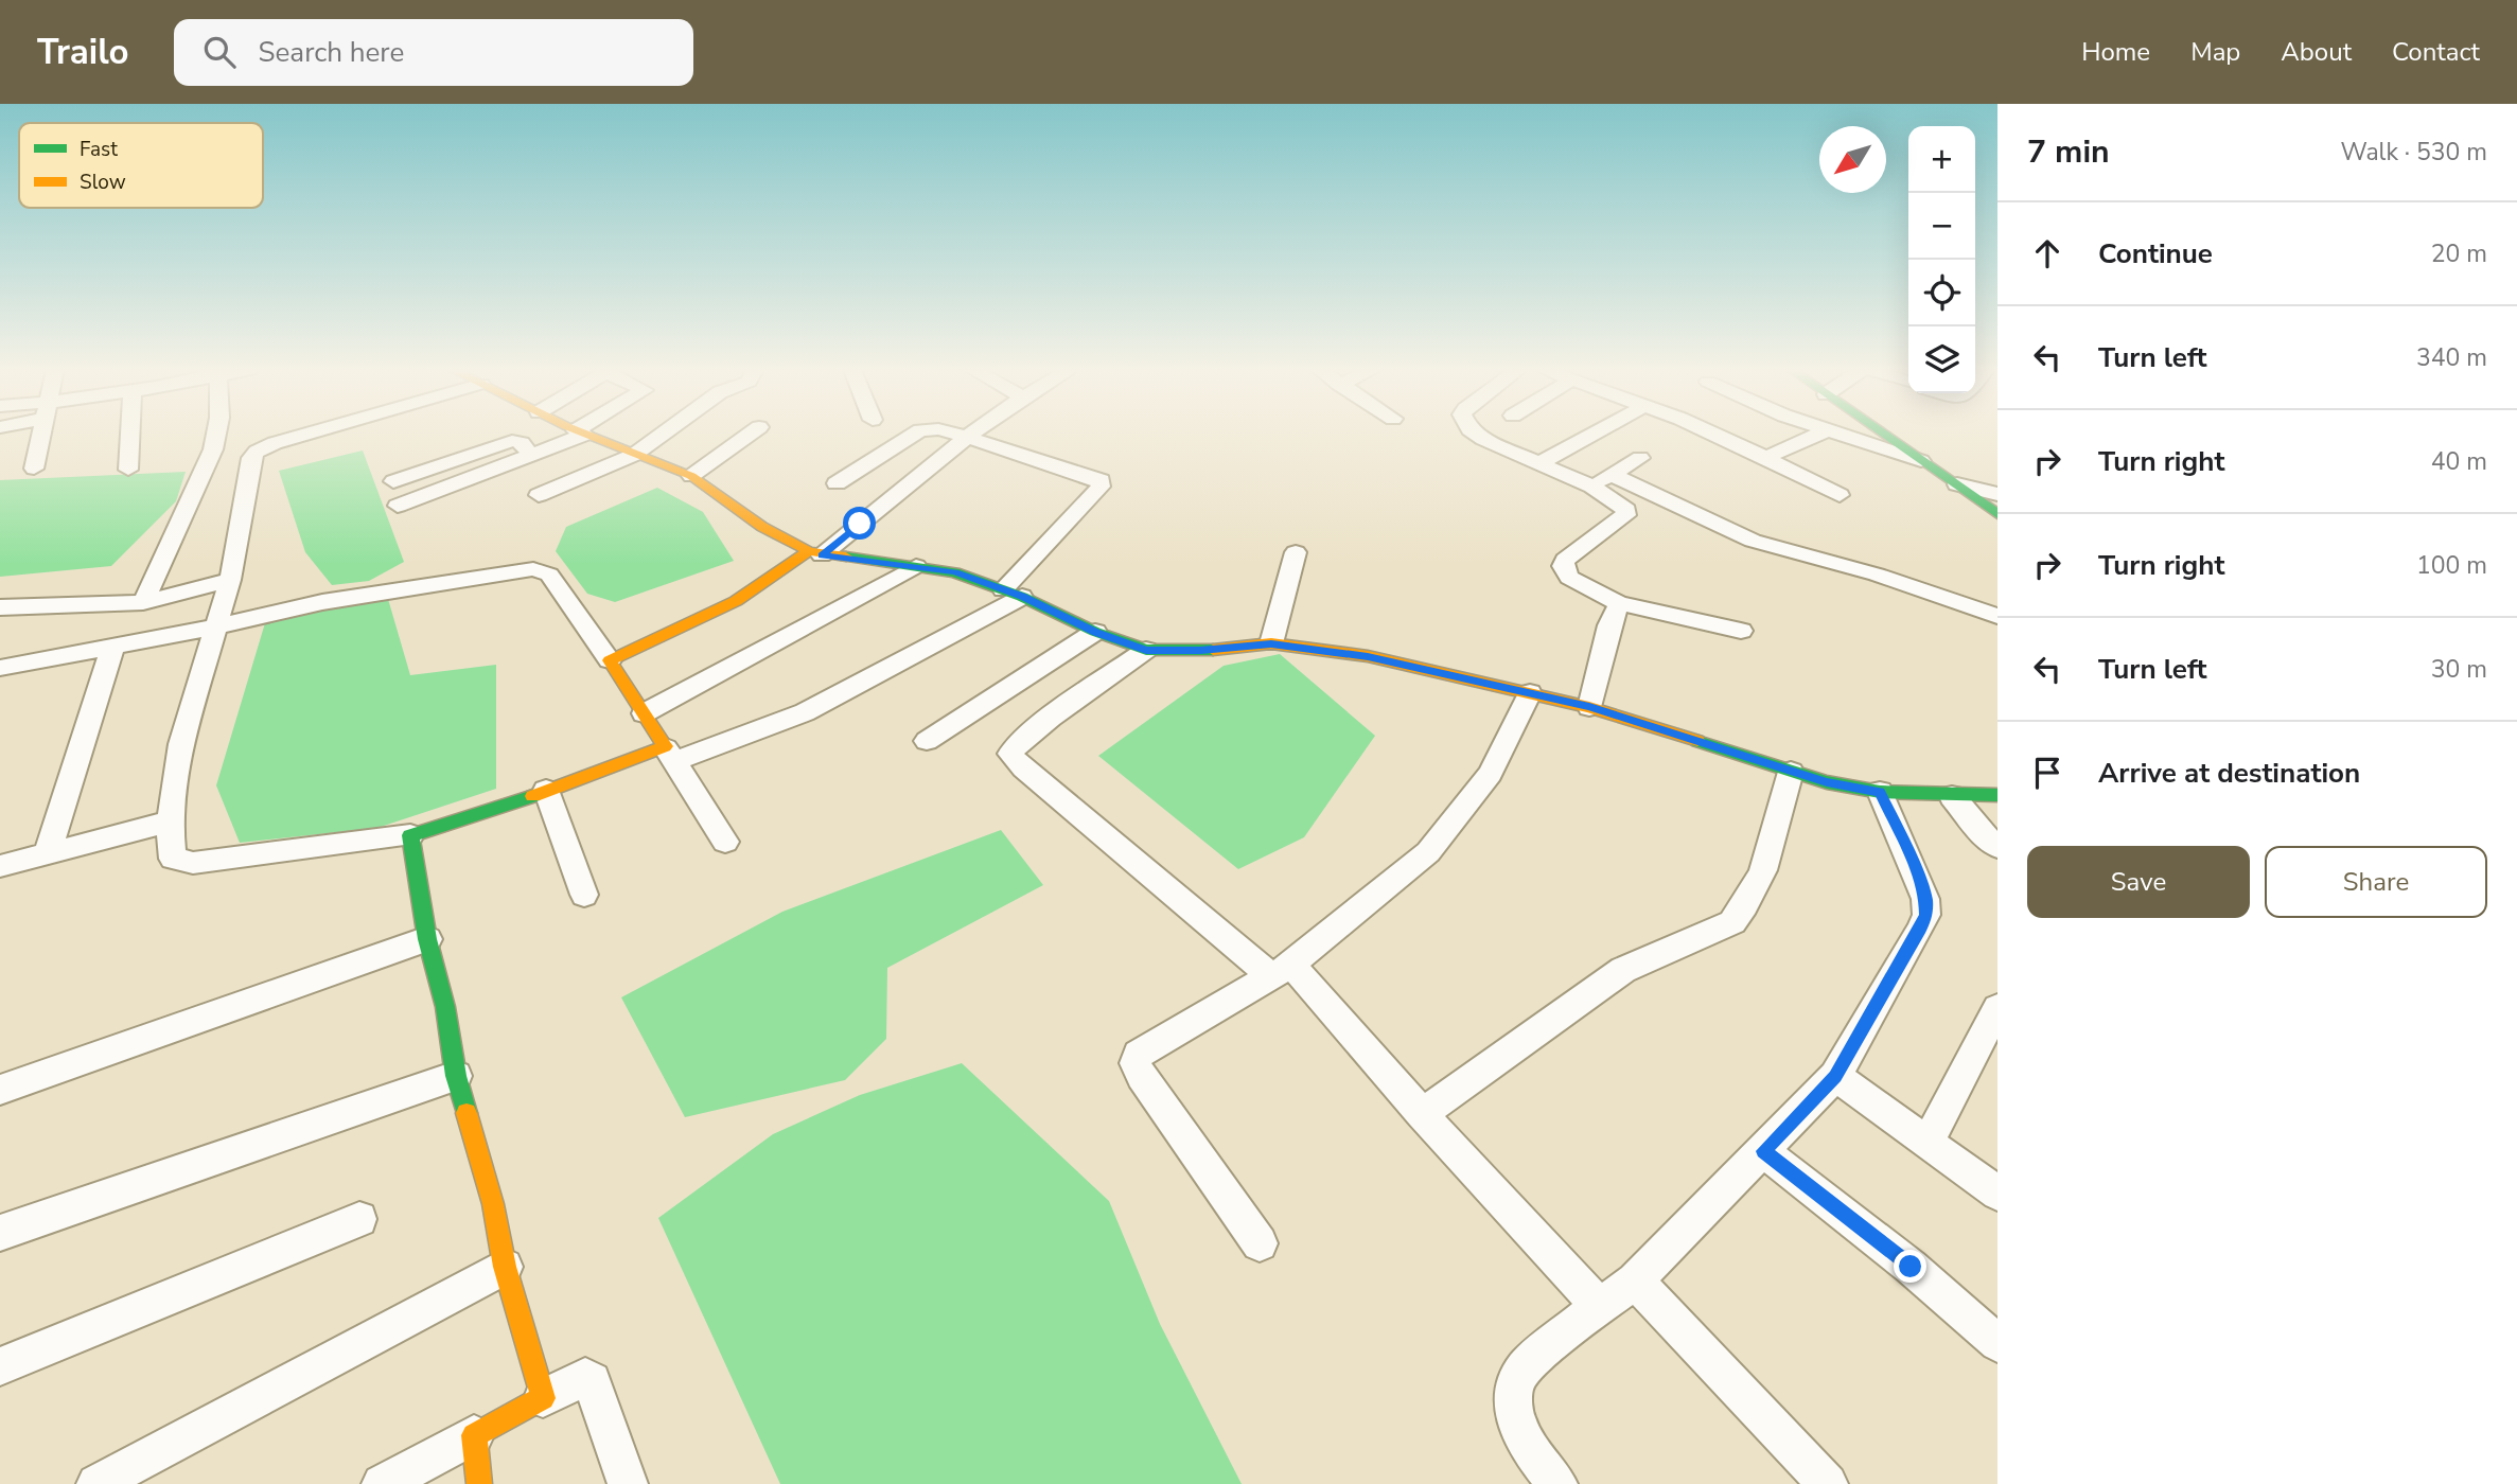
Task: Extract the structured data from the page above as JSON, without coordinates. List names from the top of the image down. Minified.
{"legend":["Fast","Slow"],"north":"bottom left","page":{"header":"Trailo","search":"Search here","nav":["Home","Map","About","Contact"],"heading":["7 min","Walk · 530 m"],"map_buttons":["+","−"],"list":[["Continue","20 m"],["Turn left","340 m"],["Turn right","40 m"],["Turn right","100 m"],["Turn left","30 m"],"Arrive at destination"],"buttons":["Save","Share"]}}
